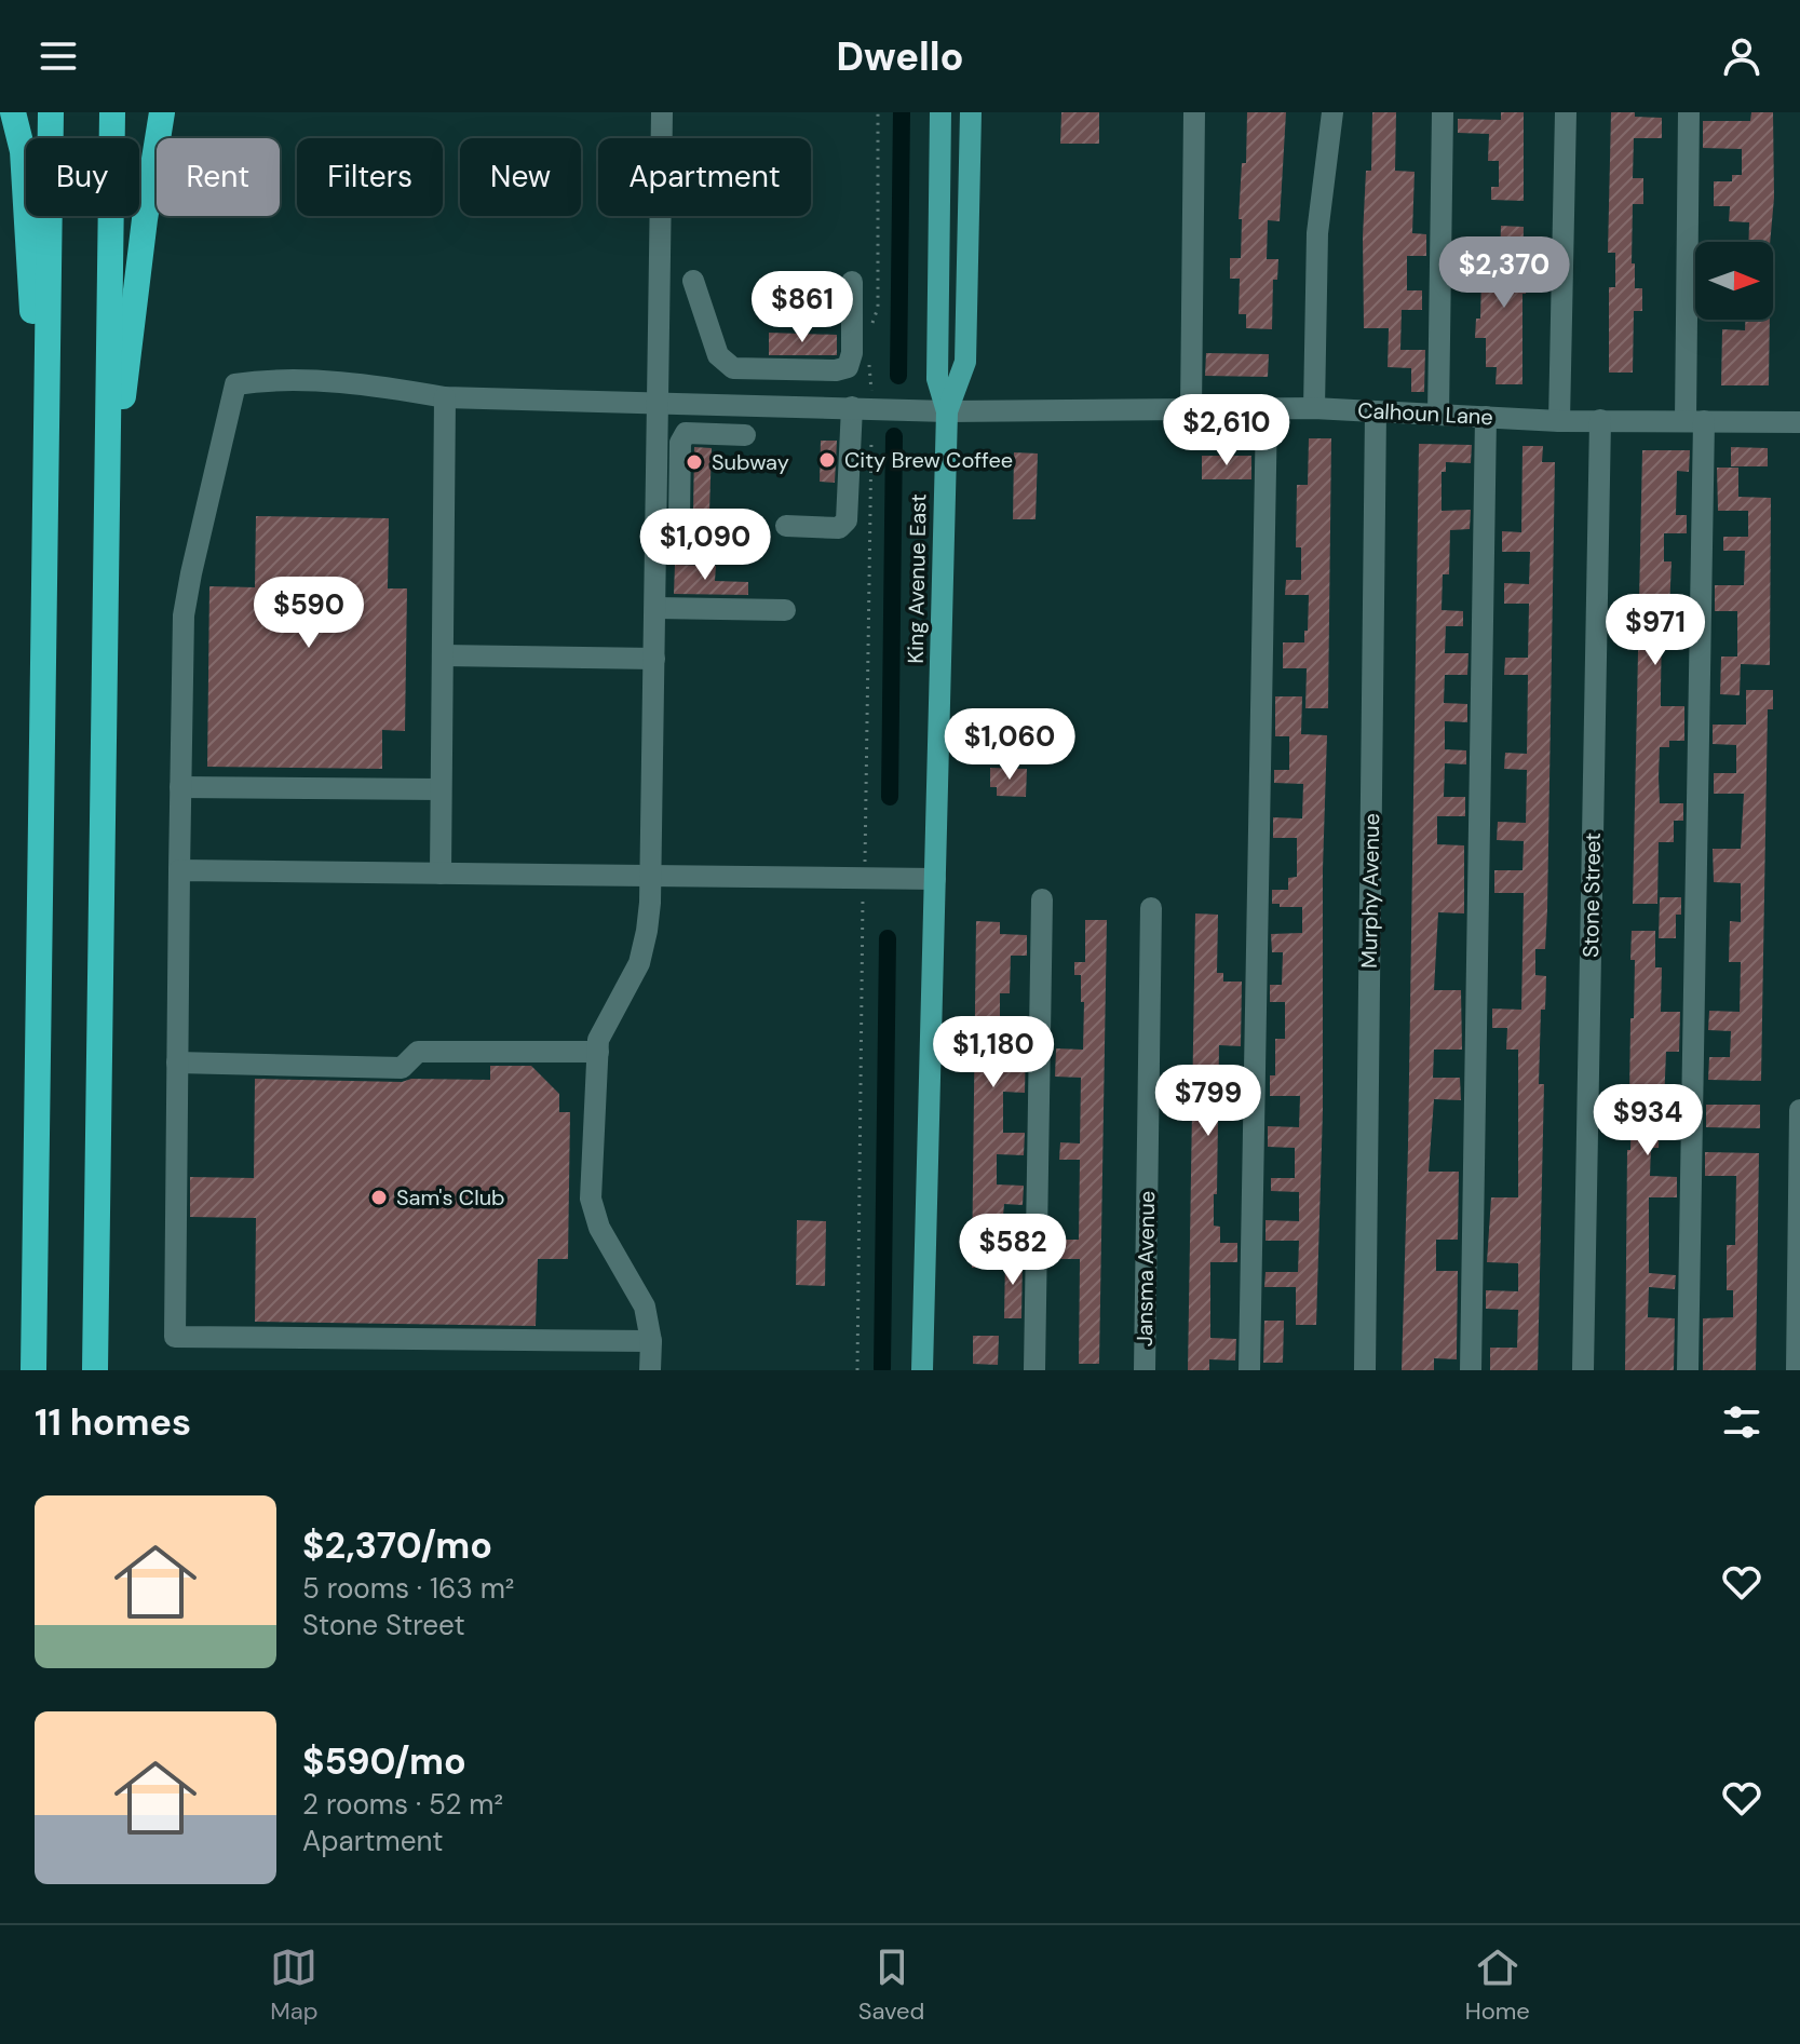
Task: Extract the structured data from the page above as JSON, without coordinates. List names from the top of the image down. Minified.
{"streets":{"main road":["King Avenue East"],"street":["Calhoun Lane","Murphy Avenue","Stone Street","Jansma Avenue"]},"crossings":[["Calhoun Lane","King Avenue East"],["Calhoun Lane","Murphy Avenue"],["Calhoun Lane","Stone Street"]],"places":["City Brew Coffee","Subway","Sam's Club"],"north":"right","page":{"header":"Dwello","chip":["Buy","Rent","Filters","New","Apartment"],"price":["$2,370","$861","$2,610","$1,090","$590","$971","$1,060","$1,180","$799","$934","$582"],"heading":"11 homes","list":[{"name":"$2,370/mo","note":"5 rooms · 163 m² · Stone Street"},{"name":"$590/mo","note":"2 rooms · 52 m² · Apartment"}],"tabs":["Map","Saved","Home"]}}
